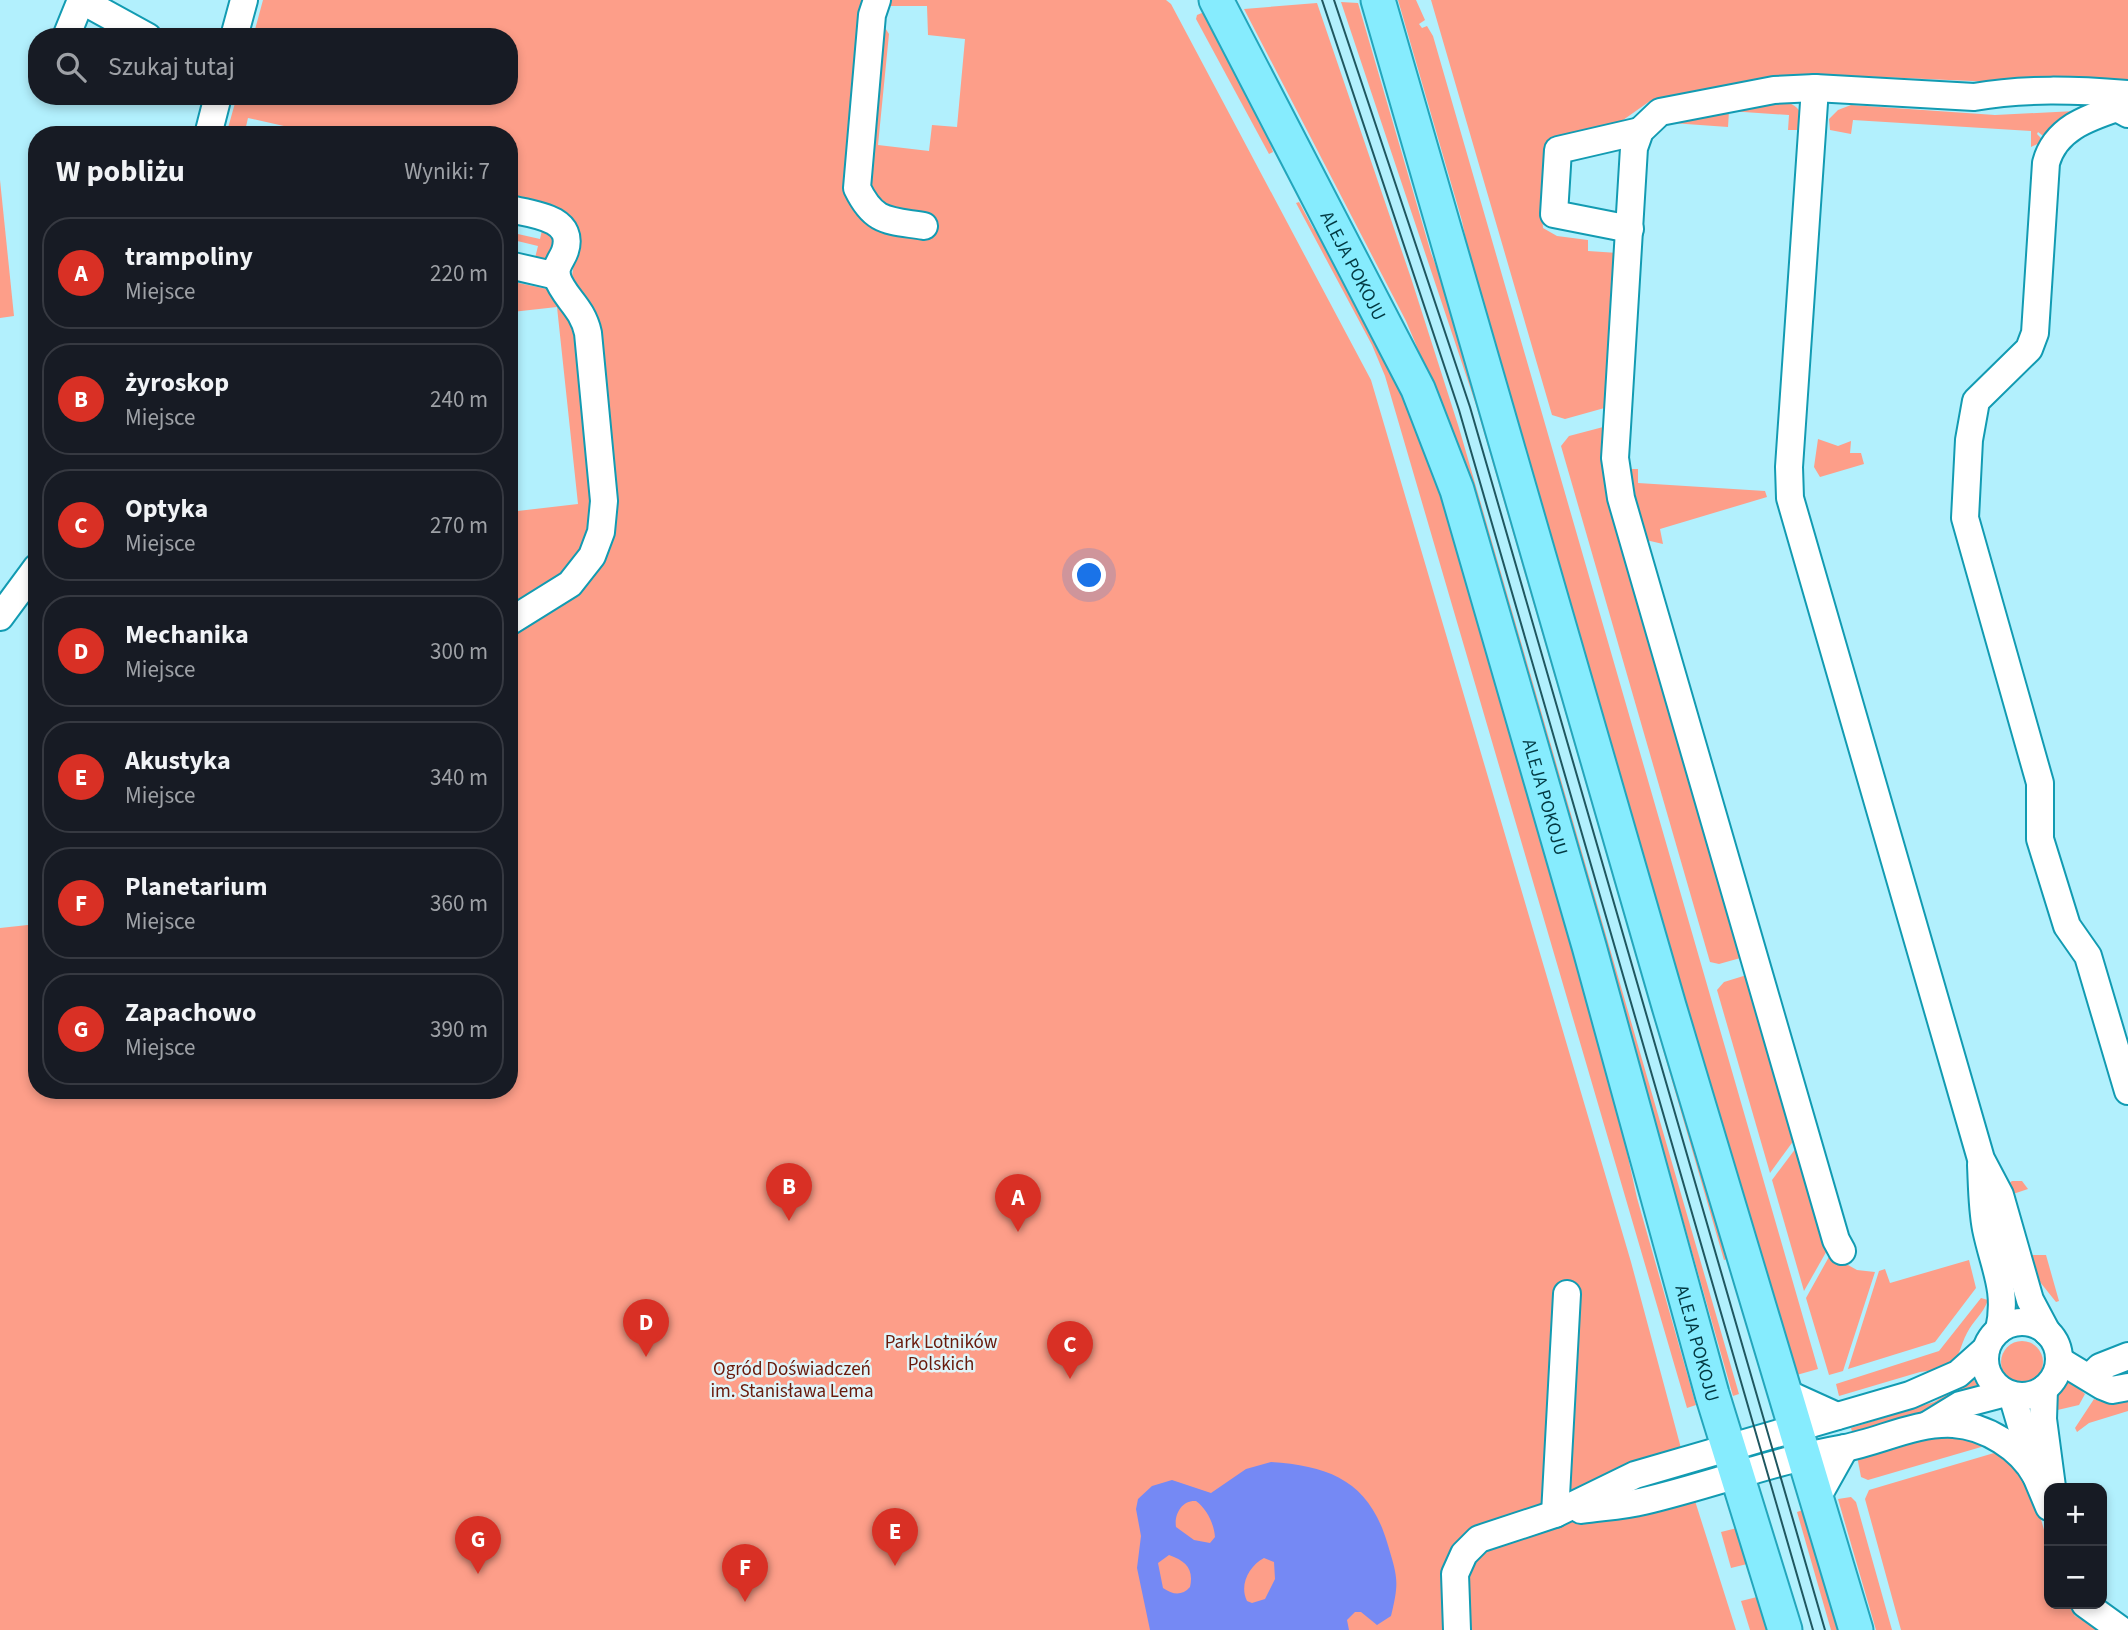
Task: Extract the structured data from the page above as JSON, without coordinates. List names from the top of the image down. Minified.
{"streets":{"main road":["ALEJA POKOJU"]},"parks":["Park Lotników Polskich","Ogród Doświadczeń im. Stanisława Lema"],"page":{"search":"Szukaj tutaj","heading":["W pobliżu","Wyniki: 7"],"list":[{"mark":"A","name":"trampoliny","note":"Miejsce","value":"220 m"},{"mark":"B","name":"żyroskop","note":"Miejsce","value":"240 m"},{"mark":"C","name":"Optyka","note":"Miejsce","value":"270 m"},{"mark":"D","name":"Mechanika","note":"Miejsce","value":"300 m"},{"mark":"E","name":"Akustyka","note":"Miejsce","value":"340 m"},{"mark":"F","name":"Planetarium","note":"Miejsce","value":"360 m"},{"mark":"G","name":"Zapachowo","note":"Miejsce","value":"390 m"}],"pins":["B","A","D","C","E","G","F"],"map_buttons":["+","−"]}}
